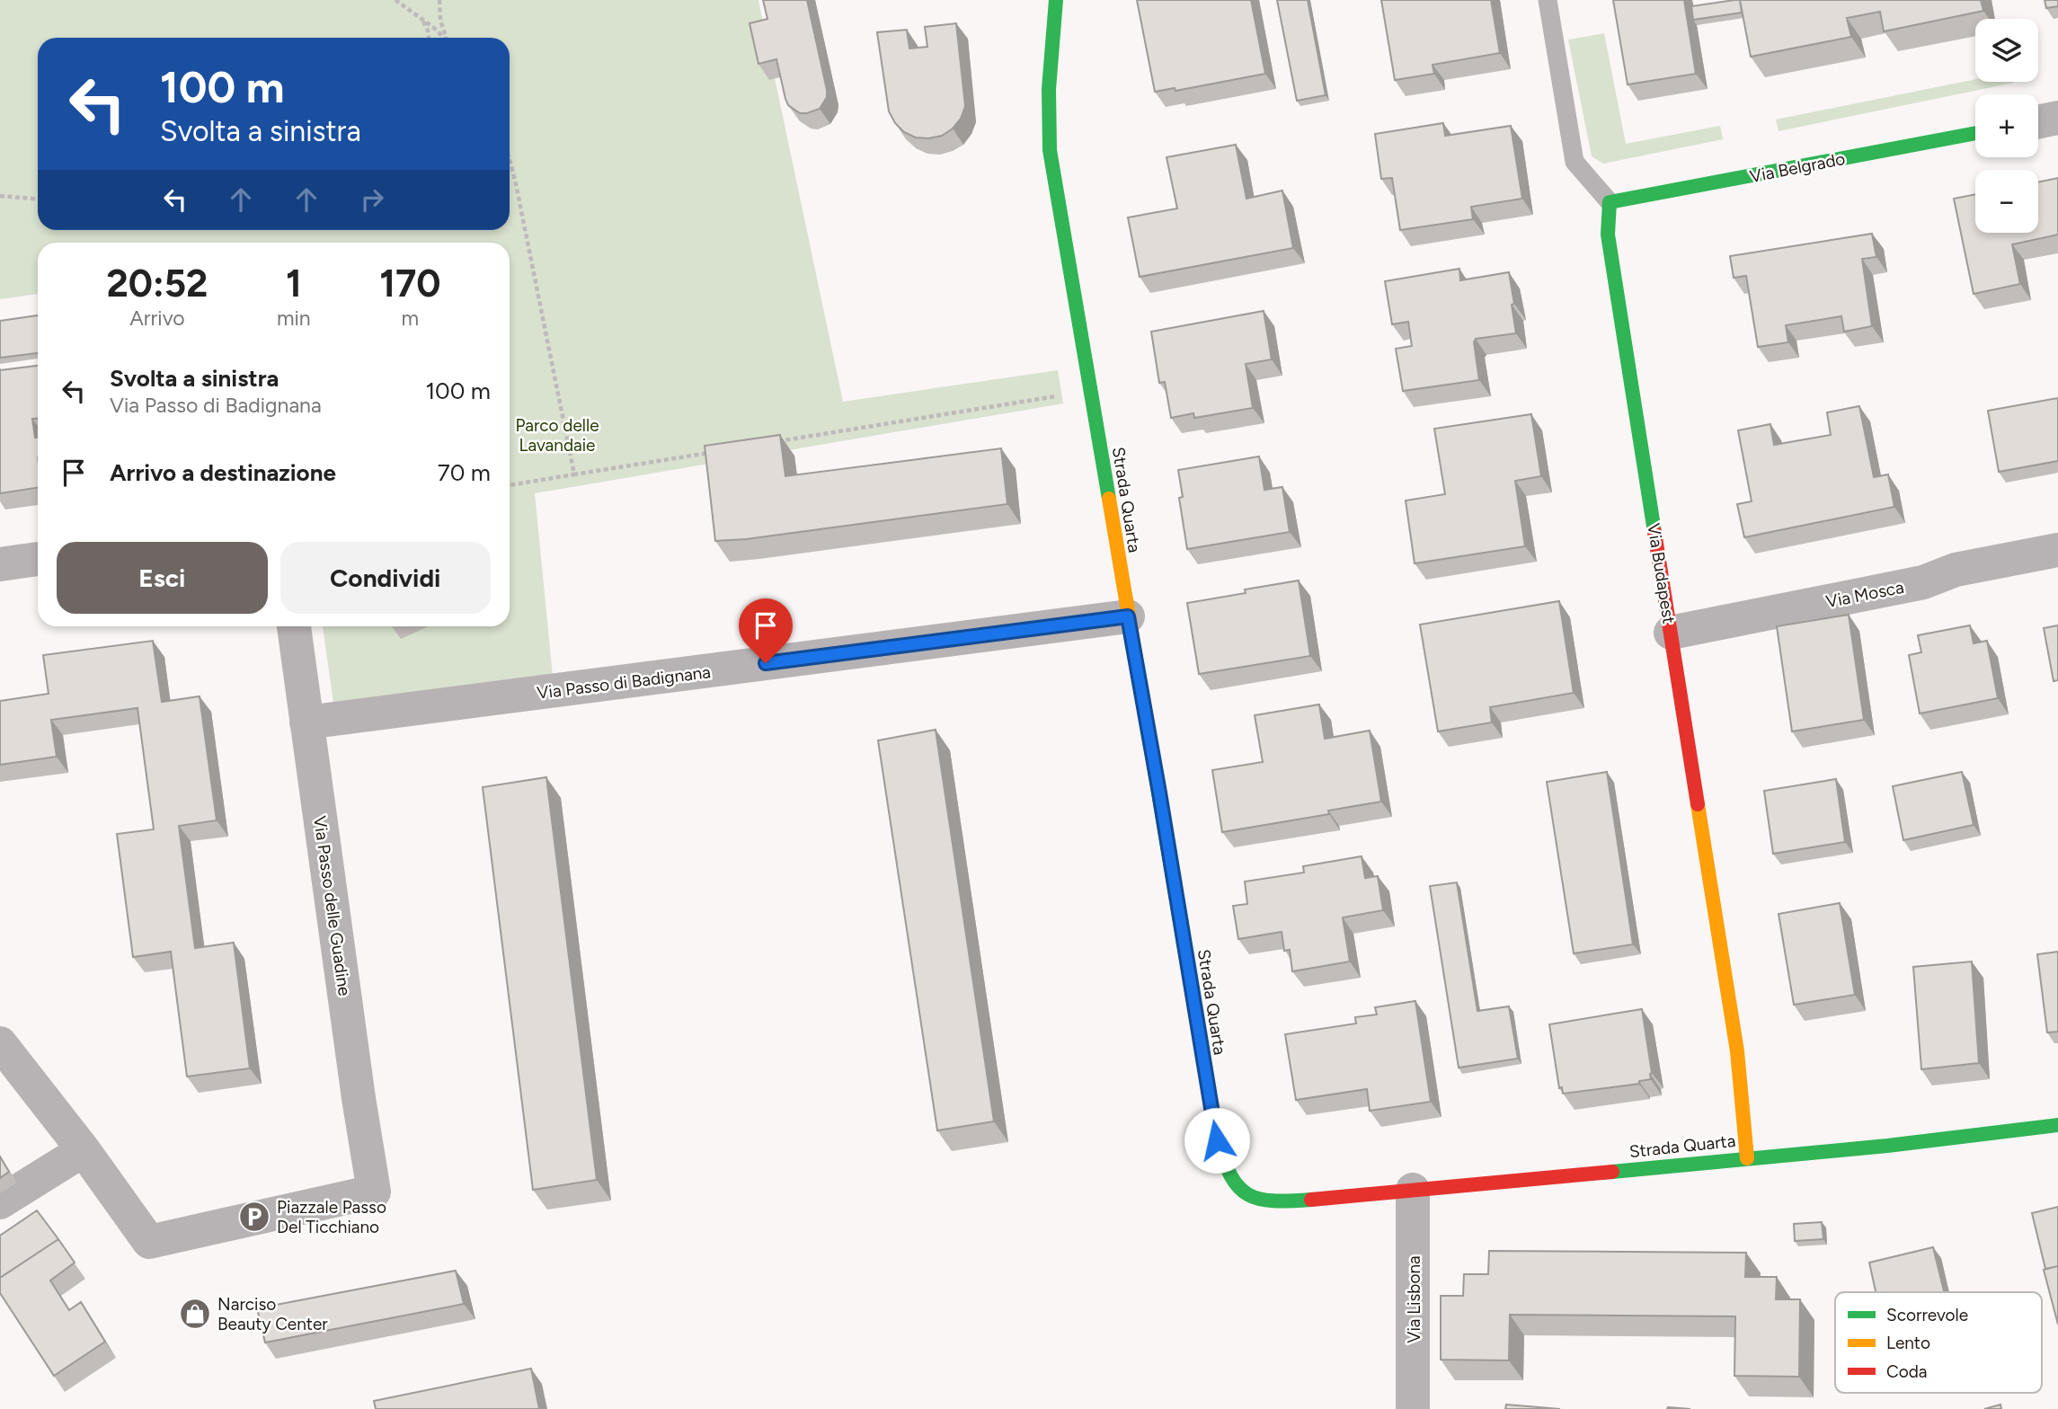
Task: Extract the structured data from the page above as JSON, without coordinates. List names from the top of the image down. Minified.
{"streets":{"street":["Via Belgrado","Strada Quarta","Via Budapest","Via Mosca","Via Passo di Badignana","Via Passo delle Guadine","Via Lisbona"]},"crossings":[["Via Belgrado","Via Budapest"],["Strada Quarta","Via Budapest"],["Strada Quarta","Via Passo di Badignana"],["Strada Quarta","Via Lisbona"],["Via Budapest","Via Mosca"],["Via Passo di Badignana","Via Passo delle Guadine"]],"parks":["Parco delle Lavandaie"],"places":{"parking":["Piazzale Passo Del Ticchiano"],"shop":["Narciso Beauty Center"]},"legend":["Scorrevole","Lento","Coda"],"page":{"map_buttons":["+","−"],"turn":["100 m","Svolta a sinistra"],"eta":["20:52","Arrivo","1","min","170","m"],"list":[{"name":"Svolta a sinistra","note":"Via Passo di Badignana","value":"100 m"},{"name":"Arrivo a destinazione","value":"70 m"}],"buttons":["Esci","Condividi"]}}
